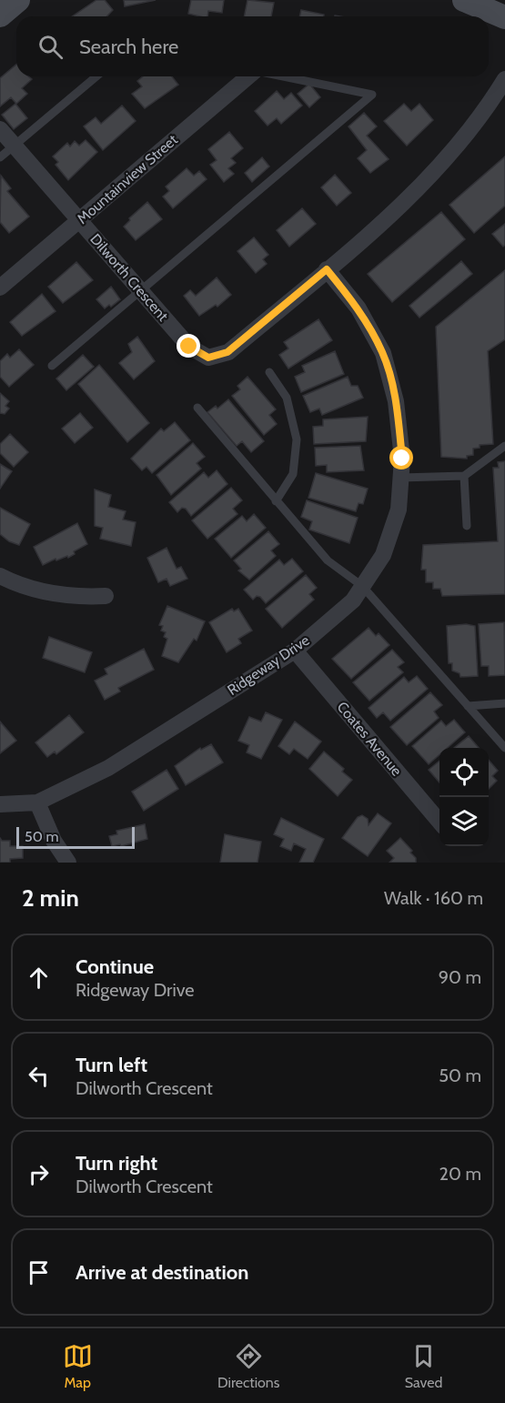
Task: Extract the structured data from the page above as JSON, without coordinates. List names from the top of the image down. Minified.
{"streets":{"street":["Mountainview Street","Dilworth Crescent","Ridgeway Drive","Coates Avenue"]},"crossings":[["Mountainview Street","Dilworth Crescent"],["Dilworth Crescent","Ridgeway Drive"],["Ridgeway Drive","Coates Avenue"]],"scale_bar":"50 m","page":{"search":"Search here","scale":"50 m","heading":["2 min","Walk · 160 m"],"list":[["Continue","Ridgeway Drive","90 m"],["Turn left","Dilworth Crescent","50 m"],["Turn right","Dilworth Crescent","20 m"],"Arrive at destination"],"nav":["Map","Directions","Saved"]}}
